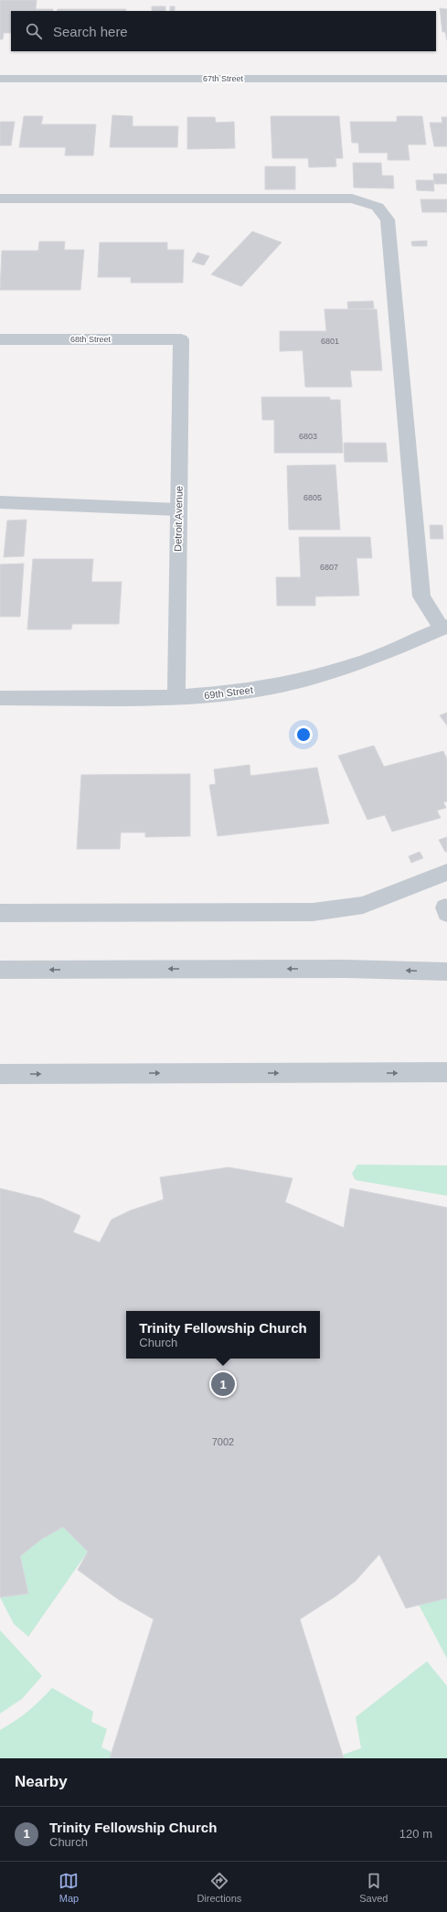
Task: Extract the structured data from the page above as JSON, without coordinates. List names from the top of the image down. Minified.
{"streets":{"street":["67th Street","68th Street","Detroit Avenue","69th Street"]},"crossings":[["68th Street","Detroit Avenue"],["Detroit Avenue","69th Street"]],"house_numbers":["6801","6803","6805","6807","7002"],"page":{"search":"Search here","popup":["Trinity Fellowship Church","Church"],"pins":"1","heading":"Nearby","list":[{"mark":"1","name":"Trinity Fellowship Church","note":"Church","value":"120 m"}],"nav":["Map","Directions","Saved"]}}
